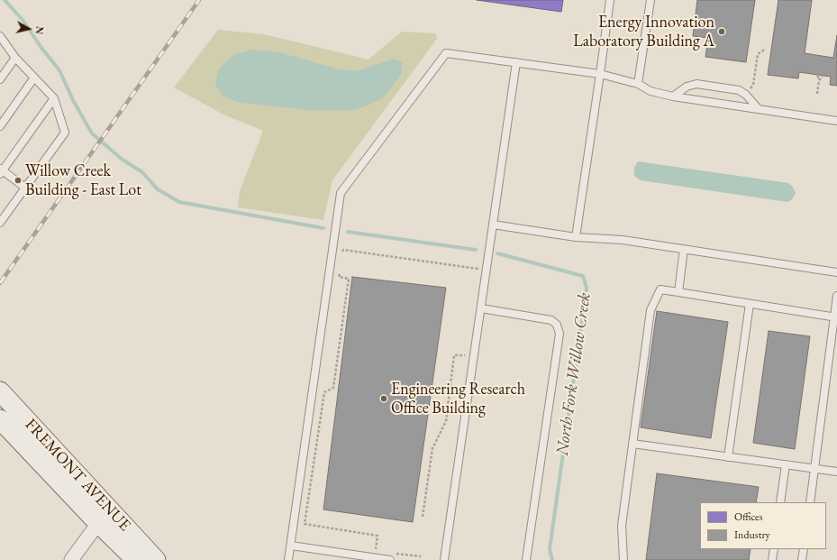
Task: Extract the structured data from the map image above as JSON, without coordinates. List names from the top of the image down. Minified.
{"streets":{"street":["FREMONT AVENUE"]},"water":["North Fork Willow Creek"],"places":["Energy Innovation Laboratory Building A","Willow Creek Building - East Lot","Engineering Research Office Building"],"legend":["Offices","Industry"],"north":"right"}
